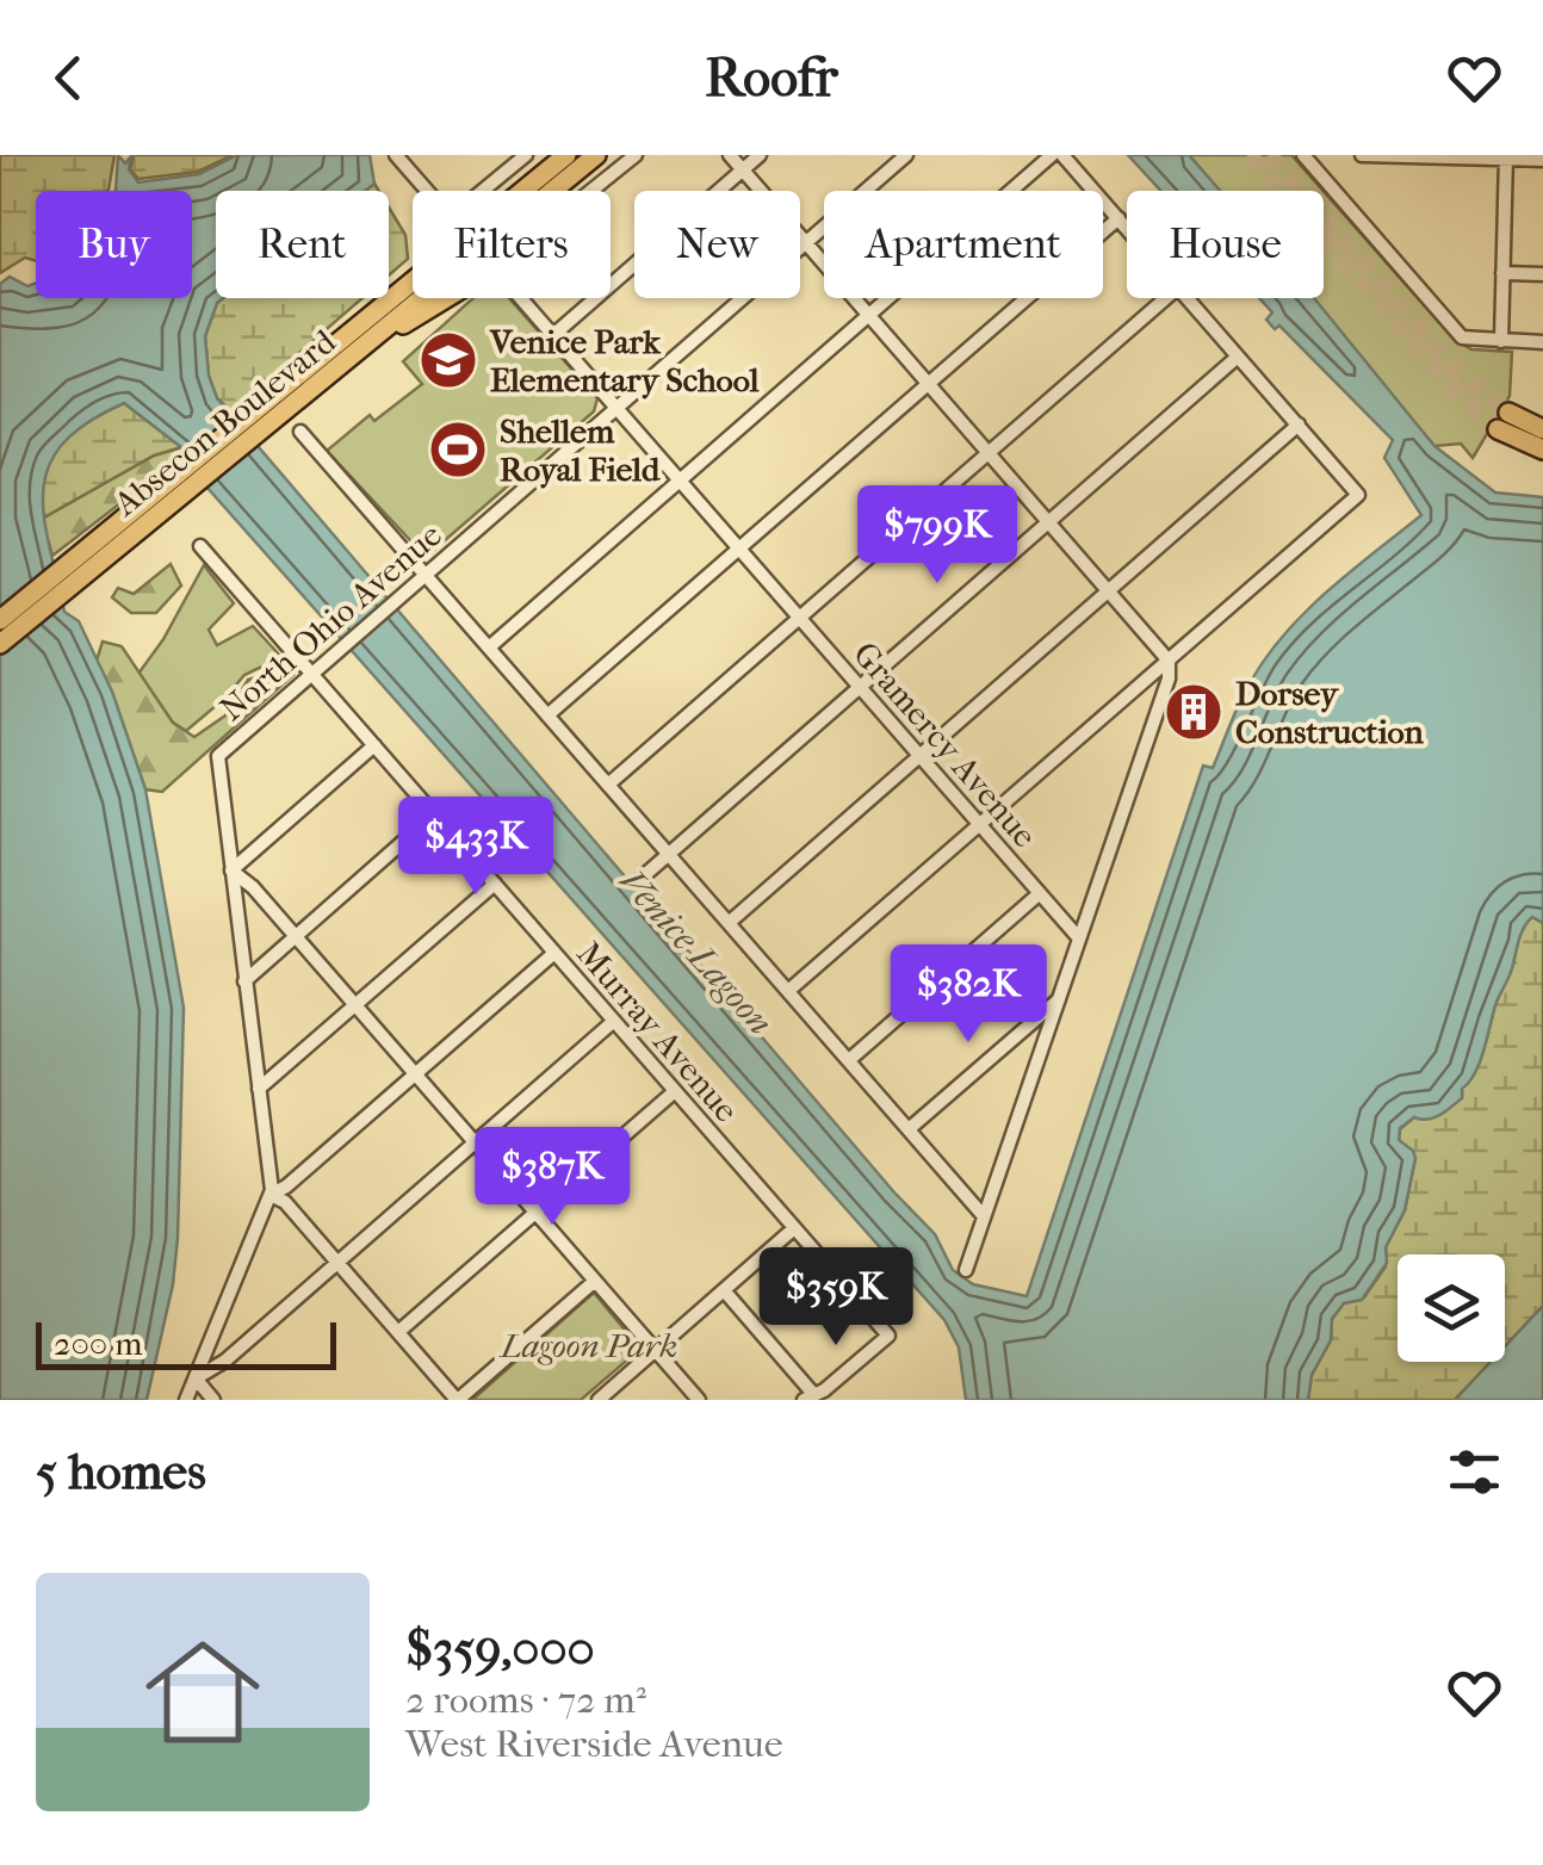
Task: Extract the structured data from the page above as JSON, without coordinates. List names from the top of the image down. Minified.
{"streets":{"highway":["Absecon Boulevard"],"street":["North Ohio Avenue","Gramercy Avenue","Murray Avenue"]},"crossings":[["North Ohio Avenue","Gramercy Avenue"],["North Ohio Avenue","Murray Avenue"]],"water":["Venice Lagoon"],"parks":["Lagoon Park"],"places":{"school or university":["Venice Park Elementary School"],"sports":["Shellem Royal Field"],"building":["Dorsey Construction"]},"scale_bar":"200 m","page":{"header":"Roofr","chip":["Buy","Rent","Filters","New","Apartment","House"],"price":["$799K","$433K","$382K","$387K","$359K"],"scale":"200 m","heading":"5 homes","list":[{"name":"$359,000","note":"2 rooms · 72 m² · West Riverside Avenue"}]}}
